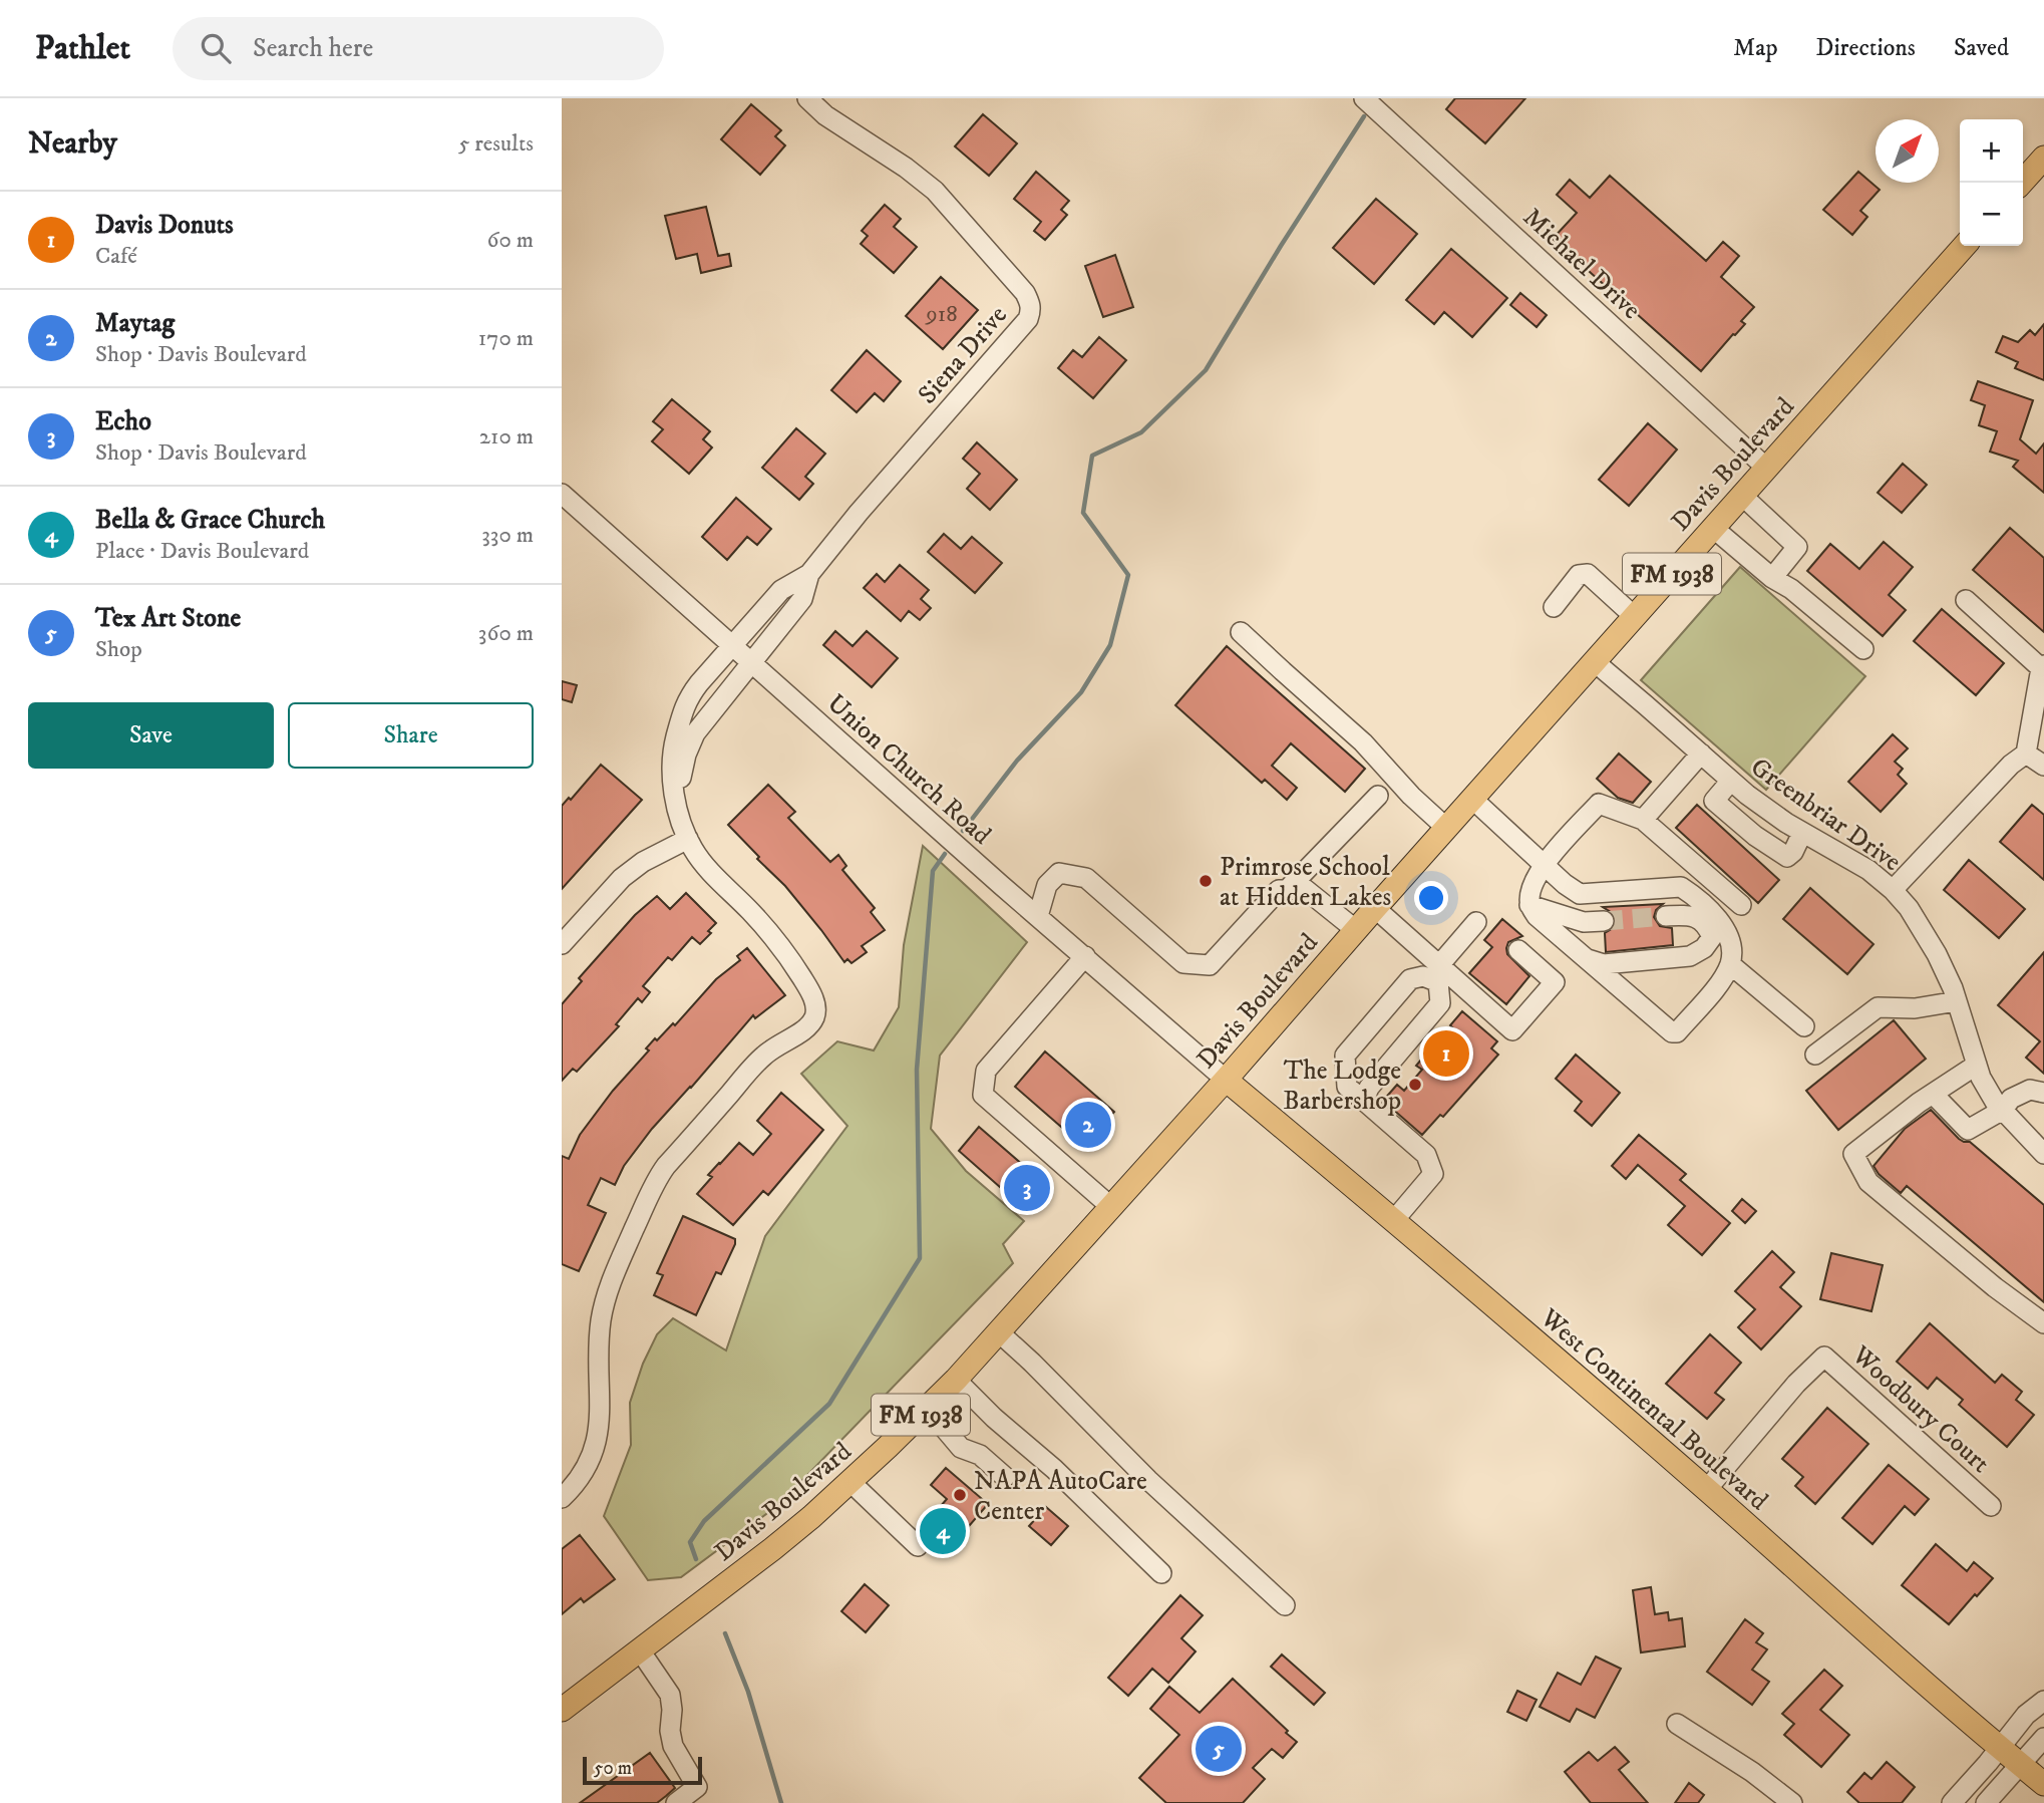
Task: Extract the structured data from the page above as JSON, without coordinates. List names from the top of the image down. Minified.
{"streets":{"main road":["Davis Boulevard","FM 1938","West Continental Boulevard"],"street":["Michael Drive","Siena Drive","Union Church Road","Greenbriar Drive","Woodbury Court"]},"crossings":[["Michael Drive","Davis Boulevard"],["Siena Drive","Union Church Road"],["Davis Boulevard","Union Church Road"],["Davis Boulevard","Greenbriar Drive"],["Davis Boulevard","West Continental Boulevard"],["Union Church Road","West Continental Boulevard"],["West Continental Boulevard","Woodbury Court"]],"places":["Primrose School at Hidden Lakes","The Lodge Barbershop","NAPA AutoCare Center"],"house_numbers":["918"],"scale_bar":"50 m","north":"top right","page":{"header":"Pathlet","search":"Search here","nav":["Map","Directions","Saved"],"heading":["Nearby","5 results"],"map_buttons":["+","−"],"list":[{"mark":"1","name":"Davis Donuts","note":"Café","value":"60 m"},{"mark":"2","name":"Maytag","note":"Shop · Davis Boulevard","value":"170 m"},{"mark":"3","name":"Echo","note":"Shop · Davis Boulevard","value":"210 m"},{"mark":"4","name":"Bella & Grace Church","note":"Place · Davis Boulevard","value":"330 m"},{"mark":"5","name":"Tex Art Stone","note":"Shop","value":"360 m"}],"buttons":["Save","Share"],"pins":["1","2","3","4","5"],"scale":"50 m"}}
